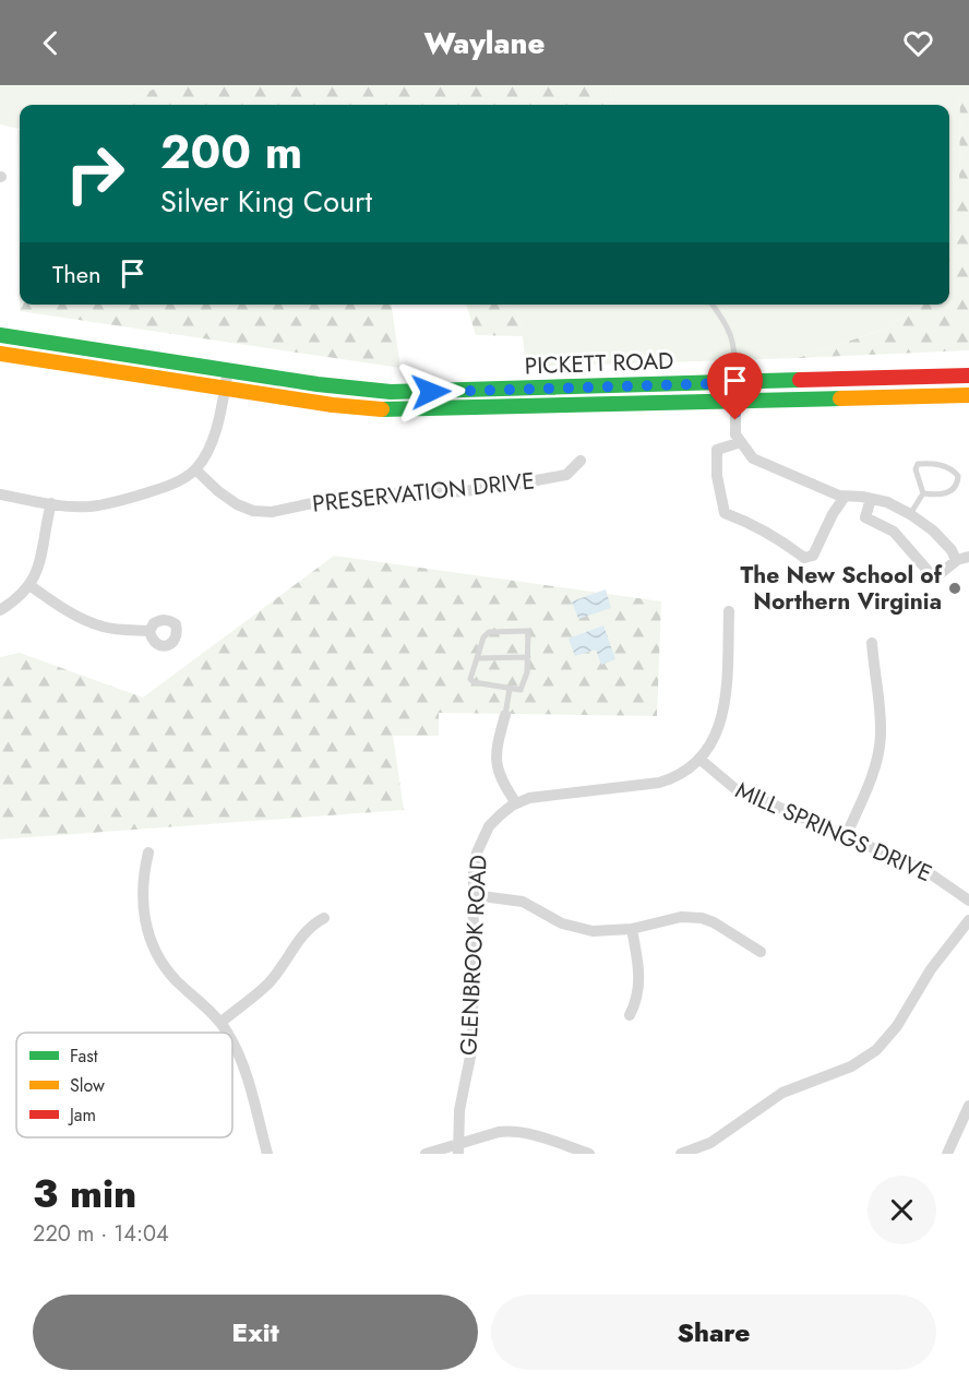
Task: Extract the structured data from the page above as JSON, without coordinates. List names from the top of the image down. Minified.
{"streets":{"main road":["PICKETT ROAD"],"street":["PRESERVATION DRIVE","MILL SPRINGS DRIVE","GLENBROOK ROAD"]},"crossings":[["MILL SPRINGS DRIVE","GLENBROOK ROAD"]],"places":["The New School of Northern Virginia"],"legend":["Fast","Slow","Jam"],"page":{"header":"Waylane","turn":["200 m","Silver King Court"],"then":"Then","heading":["3 min","220 m · 14:04"],"buttons":["Exit","Share"]}}
